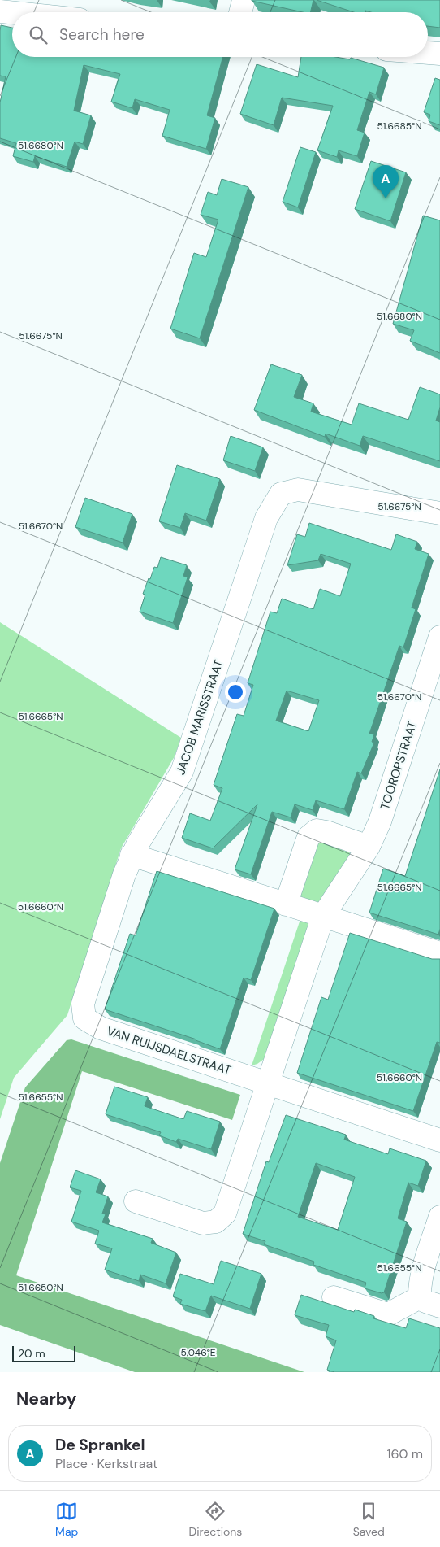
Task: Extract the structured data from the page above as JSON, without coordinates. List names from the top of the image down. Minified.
{"streets":{"street":["JACOB MARISSTRAAT","TOOROPSTRAAT","VAN RUIJSDAELSTRAAT"]},"crossings":[["JACOB MARISSTRAAT","VAN RUIJSDAELSTRAAT"],["TOOROPSTRAAT","VAN RUIJSDAELSTRAAT"]],"scale_bar":"20 m","page":{"search":"Search here","pins":"A","scale":"20 m","heading":"Nearby","list":[{"mark":"A","name":"De Sprankel","note":"Place · Kerkstraat","value":"160 m"}],"nav":["Map","Directions","Saved"]},"coordinates":["51.6685°N","51.6680°N","51.6675°N","51.6670°N","51.6665°N","51.6660°N","51.6655°N","51.6650°N","5.046°E"]}
